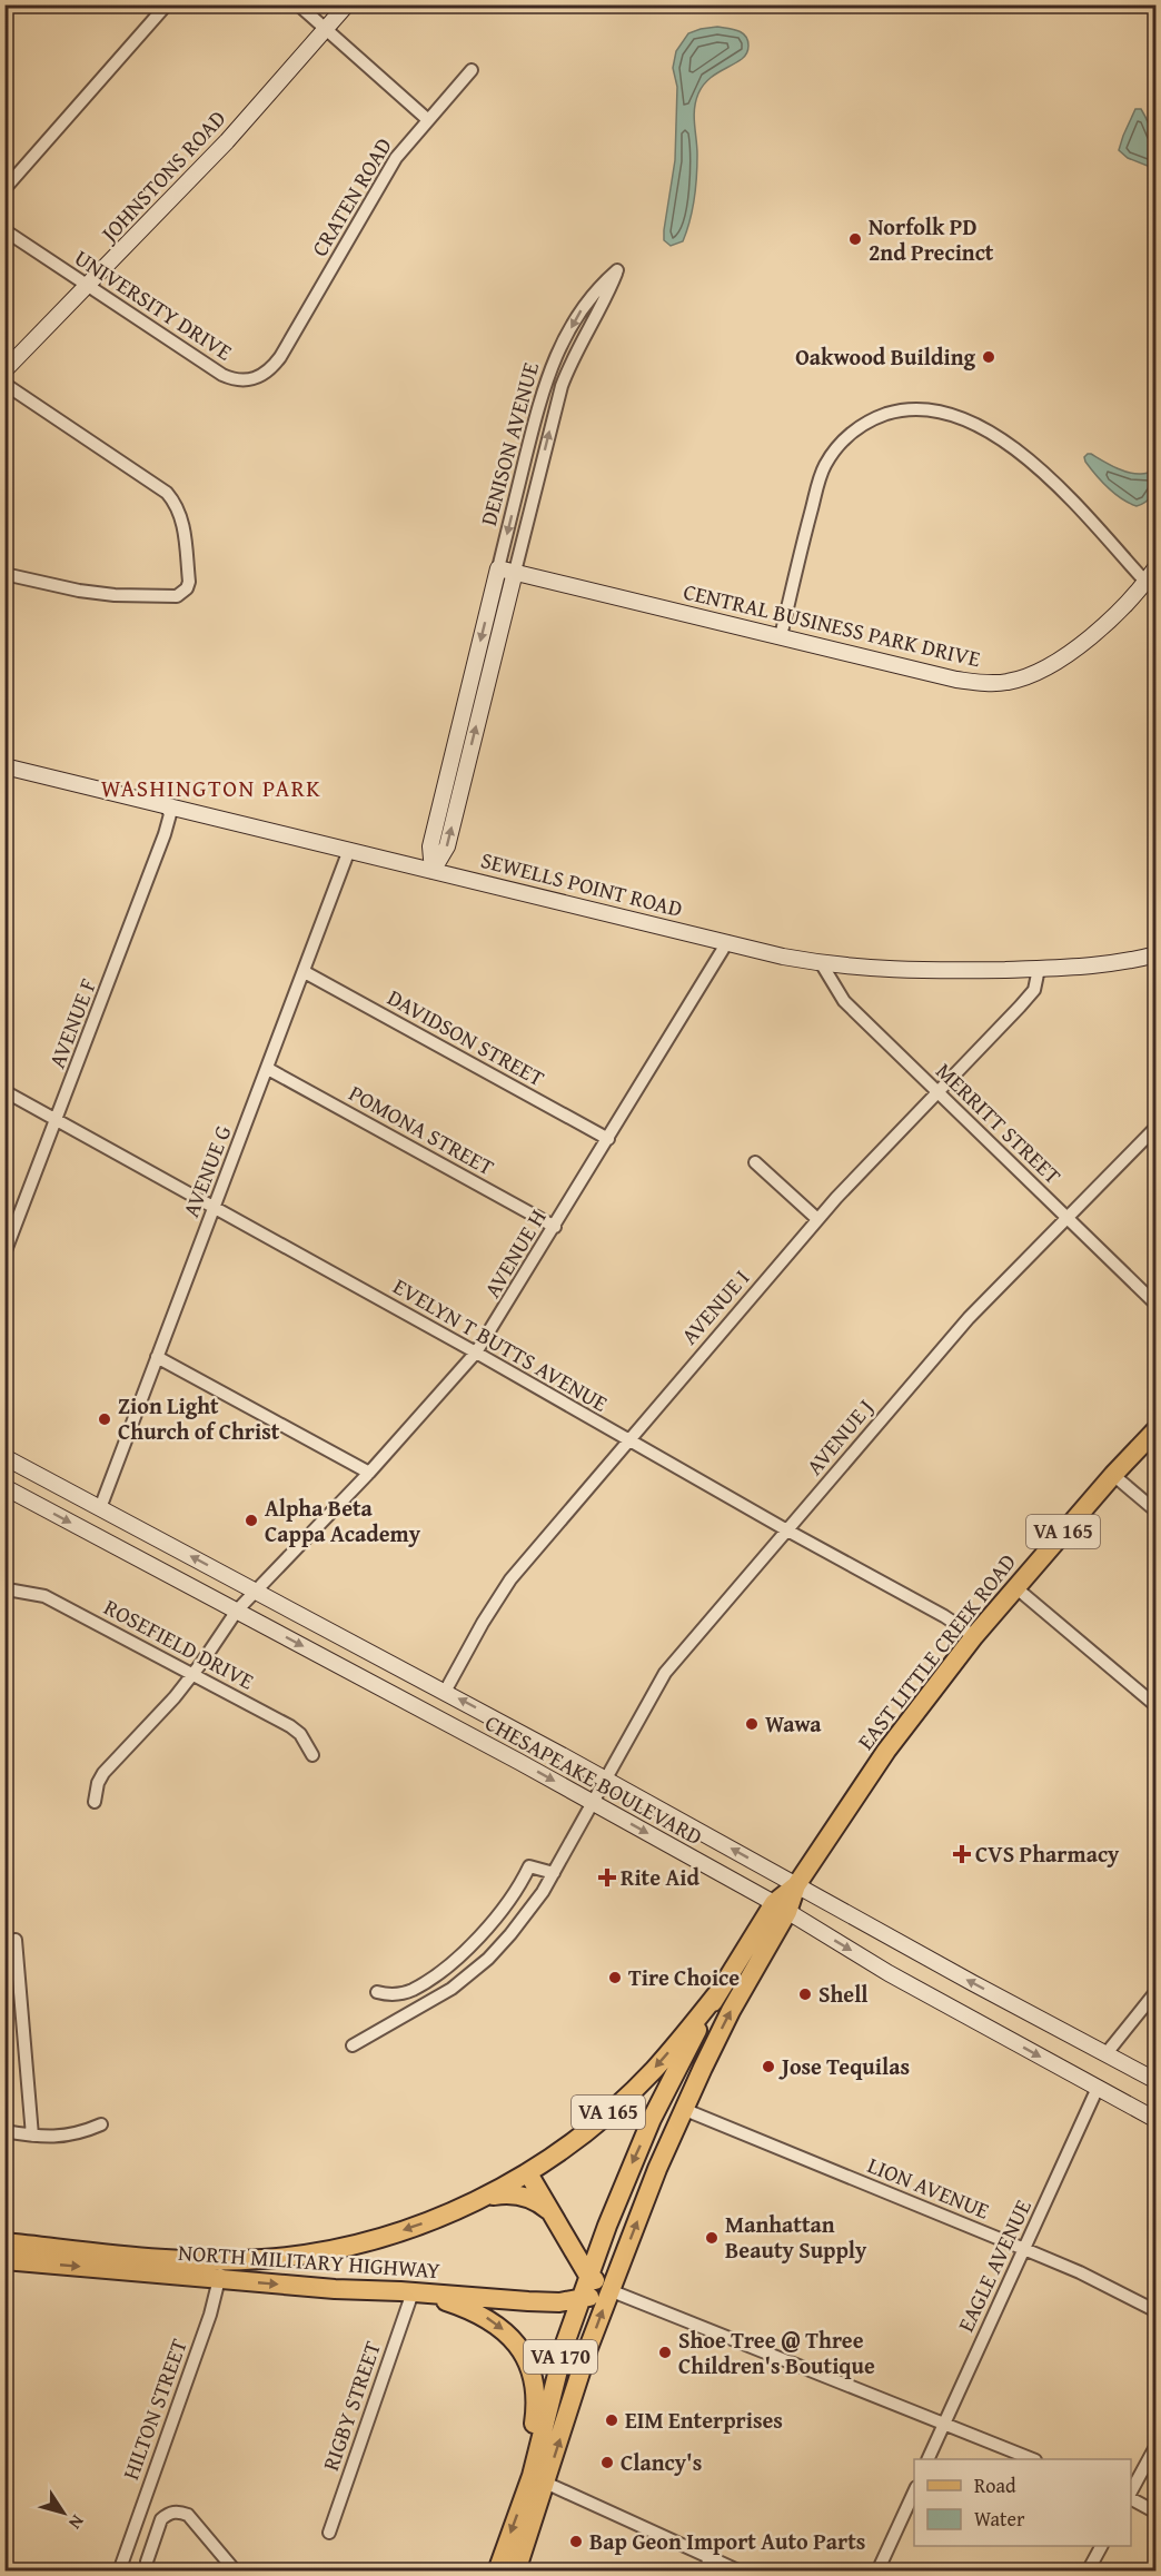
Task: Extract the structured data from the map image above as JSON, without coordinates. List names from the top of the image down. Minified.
{"streets":{"main road":["JOHNSTONS ROAD","DENISON AVENUE","CENTRAL BUSINESS PARK DRIVE","SEWELLS POINT ROAD","VA 165","EAST LITTLE CREEK ROAD","CHESAPEAKE BOULEVARD","NORTH MILITARY HIGHWAY","VA 170"],"street":["CRATEN ROAD","UNIVERSITY DRIVE","AVENUE F","DAVIDSON STREET","MERRITT STREET","POMONA STREET","AVENUE G","AVENUE H","AVENUE I","EVELYN T BUTTS AVENUE","AVENUE J","ROSEFIELD DRIVE","LION AVENUE","EAGLE AVENUE","RIGBY STREET","HILTON STREET"]},"crossings":[["JOHNSTONS ROAD","UNIVERSITY DRIVE"],["CRATEN ROAD","UNIVERSITY DRIVE"],["DENISON AVENUE","CENTRAL BUSINESS PARK DRIVE"],["DENISON AVENUE","SEWELLS POINT ROAD"],["SEWELLS POINT ROAD","AVENUE F"],["SEWELLS POINT ROAD","MERRITT STREET"],["SEWELLS POINT ROAD","AVENUE G"],["SEWELLS POINT ROAD","AVENUE H"],["SEWELLS POINT ROAD","AVENUE I"],["AVENUE F","EVELYN T BUTTS AVENUE"],["DAVIDSON STREET","AVENUE G"],["DAVIDSON STREET","AVENUE H"],["MERRITT STREET","AVENUE I"],["MERRITT STREET","AVENUE J"],["POMONA STREET","AVENUE G"],["POMONA STREET","AVENUE H"],["AVENUE G","EVELYN T BUTTS AVENUE"],["AVENUE G","CHESAPEAKE BOULEVARD"],["AVENUE H","EVELYN T BUTTS AVENUE"],["AVENUE H","ROSEFIELD DRIVE"],["AVENUE H","CHESAPEAKE BOULEVARD"],["AVENUE I","EVELYN T BUTTS AVENUE"],["AVENUE I","CHESAPEAKE BOULEVARD"],["EVELYN T BUTTS AVENUE","AVENUE J"],["EVELYN T BUTTS AVENUE","EAST LITTLE CREEK ROAD"],["AVENUE J","CHESAPEAKE BOULEVARD"],["EAST LITTLE CREEK ROAD","CHESAPEAKE BOULEVARD"],["EAST LITTLE CREEK ROAD","LION AVENUE"],["EAST LITTLE CREEK ROAD","NORTH MILITARY HIGHWAY"],["CHESAPEAKE BOULEVARD","EAGLE AVENUE"],["LION AVENUE","EAGLE AVENUE"],["NORTH MILITARY HIGHWAY","RIGBY STREET"],["NORTH MILITARY HIGHWAY","HILTON STREET"]],"districts":["WASHINGTON PARK"],"places":{"other":["Norfolk PD 2nd Precinct","Oakwood Building","Zion Light Church of Christ","Alpha Beta Cappa Academy","Wawa","Tire Choice","Shell","Jose Tequilas","Manhattan Beauty Supply","Shoe Tree @ Three Children's Boutique","EIM Enterprises","Clancy's","Bap Geon Import Auto Parts"],"health":["CVS Pharmacy","Rite Aid"]},"legend":["Road","Water"],"north":"bottom right"}
